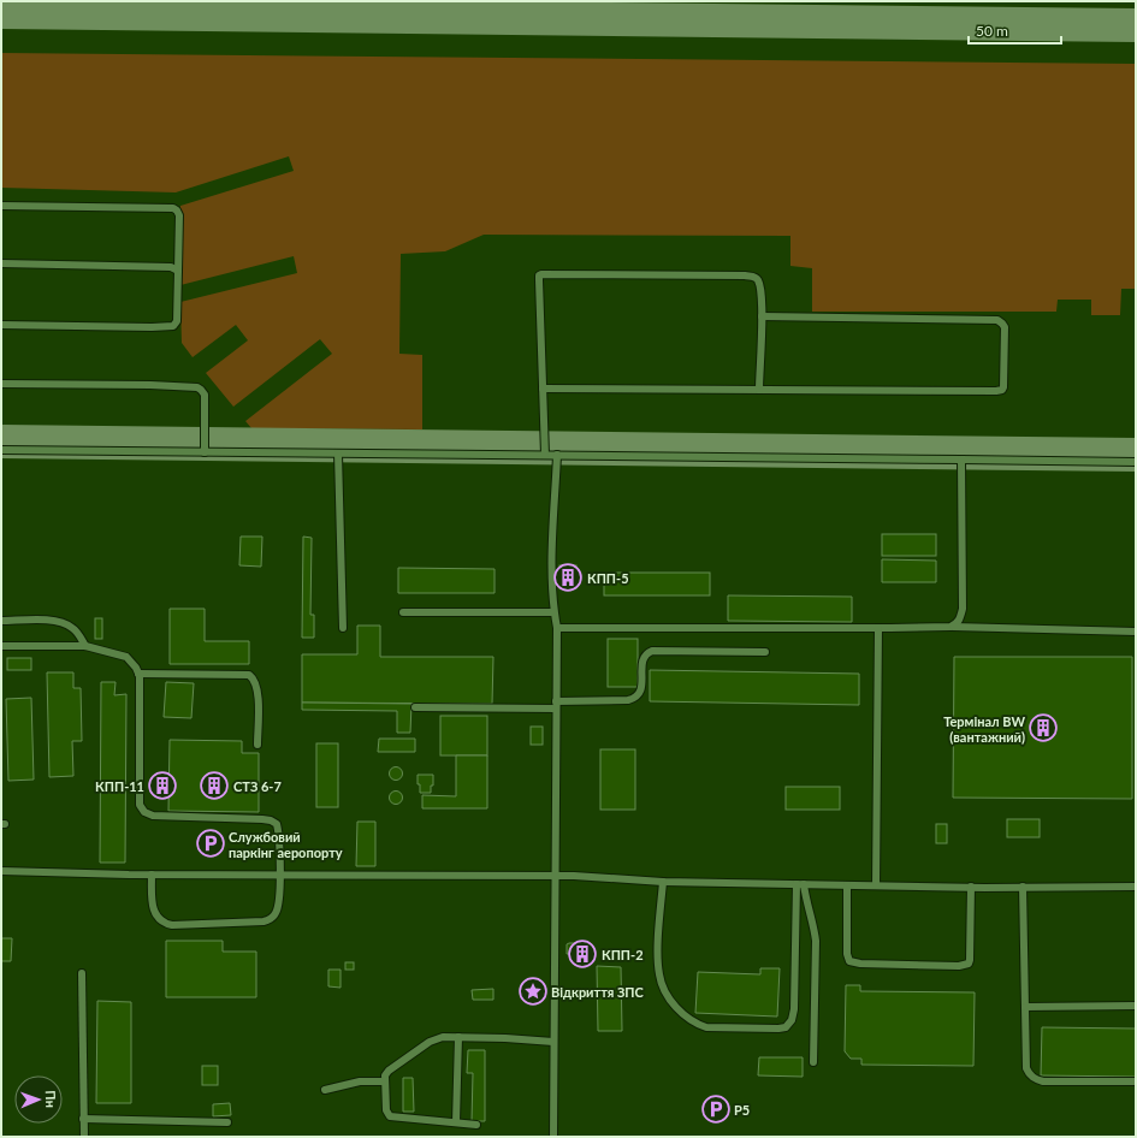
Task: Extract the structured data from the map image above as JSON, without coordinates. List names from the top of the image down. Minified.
{"places":{"building":["КПП-5","Термінал BW (вантажний)","КПП-11","СТЗ 6-7","КПП-2"],"parking":["Службовий паркінг аеропорту","P5"],"place":["Відкриття ЗПС"]},"scale_bar":"50 m","north":"right"}
